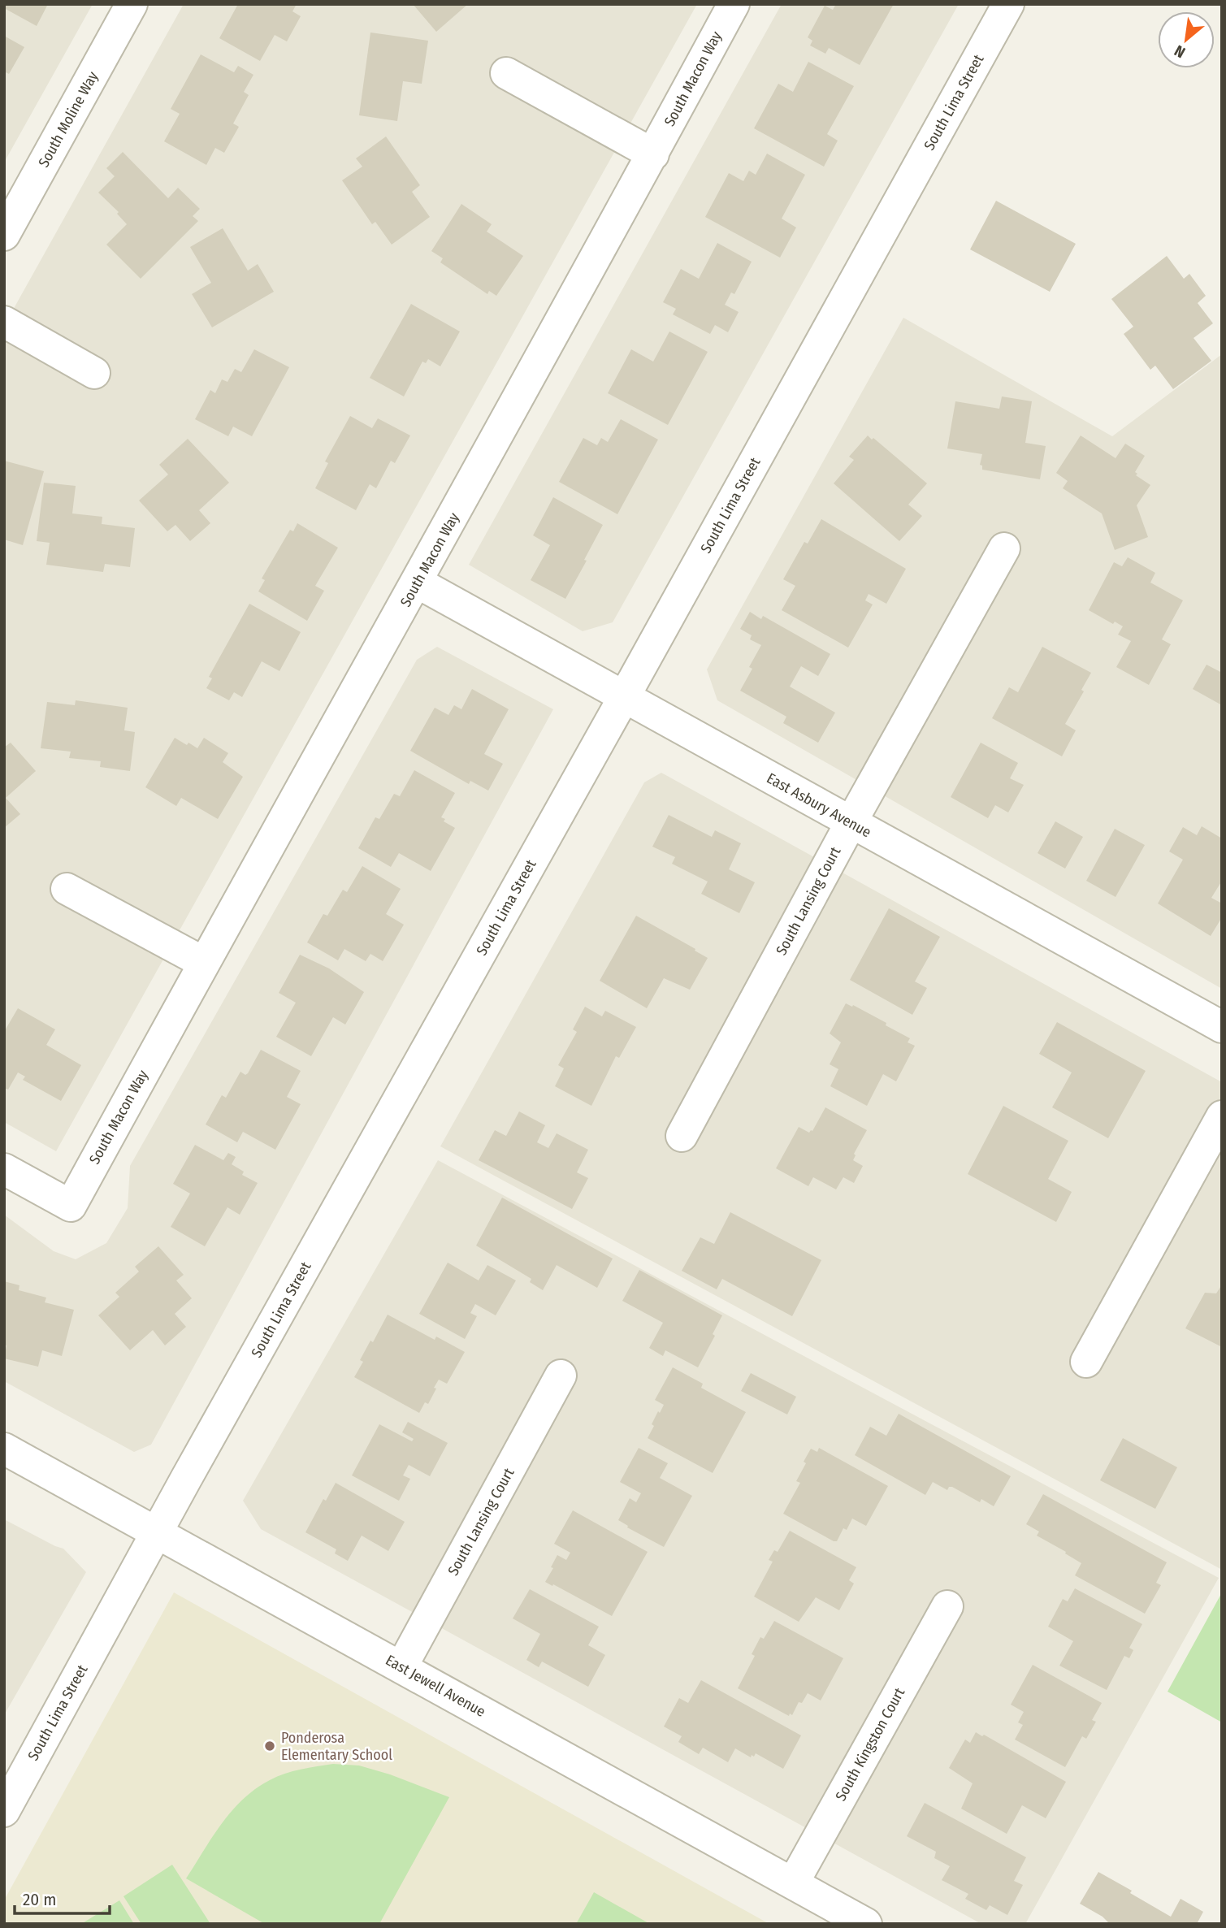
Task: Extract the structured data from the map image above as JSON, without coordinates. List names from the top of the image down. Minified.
{"streets":{"street":["South Macon Way","South Lima Street","South Moline Way","East Asbury Avenue","South Lansing Court","East Jewell Avenue","South Kingston Court"]},"crossings":[["South Macon Way","East Asbury Avenue"],["South Lima Street","East Asbury Avenue"],["South Lima Street","East Jewell Avenue"],["East Asbury Avenue","South Lansing Court"],["South Lansing Court","East Jewell Avenue"],["East Jewell Avenue","South Kingston Court"]],"places":["Ponderosa Elementary School"],"scale_bar":"20 m","north":"bottom left"}
